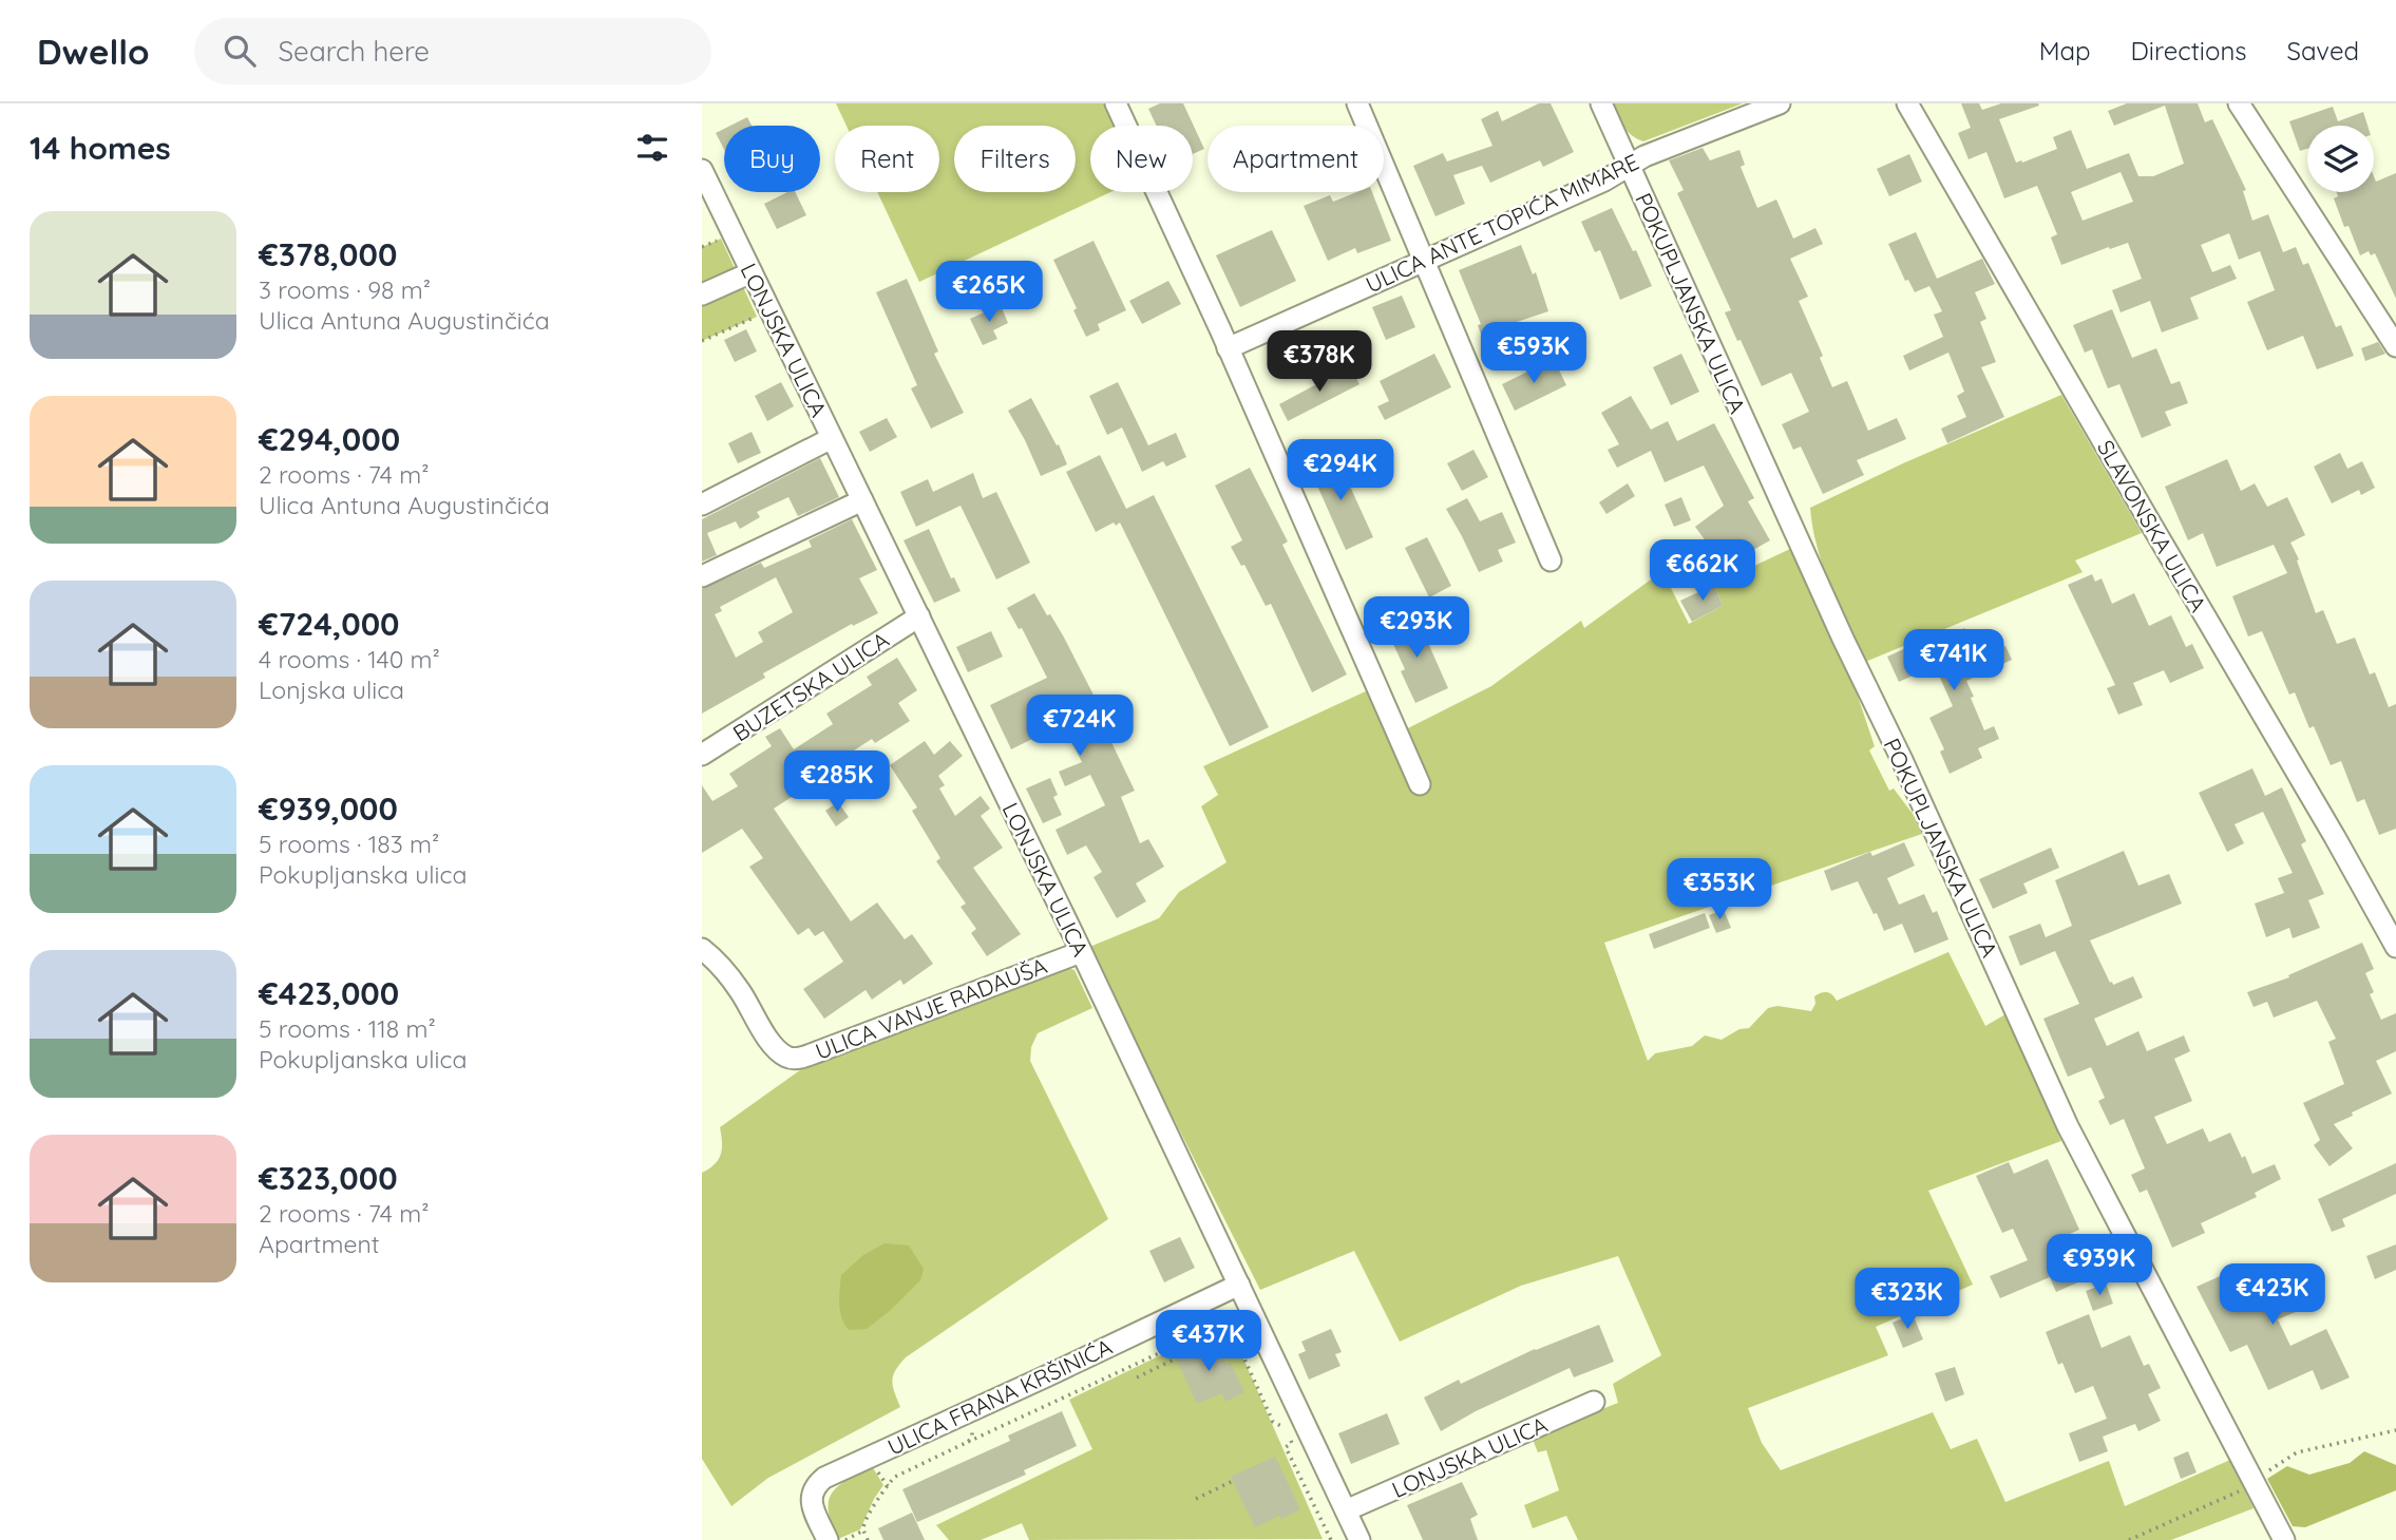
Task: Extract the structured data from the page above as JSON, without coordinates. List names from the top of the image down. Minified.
{"streets":{"street":["ULICA ANTE TOPIĆA MIMARE","POKUPLJANSKA ULICA","LONJSKA ULICA","SLAVONSKA ULICA","BUZETSKA ULICA","ULICA VANJE RADAUŠA","ULICA FRANA KRŠINIĆA"]},"crossings":[["ULICA ANTE TOPIĆA MIMARE","POKUPLJANSKA ULICA"],["LONJSKA ULICA","BUZETSKA ULICA"],["LONJSKA ULICA","ULICA VANJE RADAUŠA"],["LONJSKA ULICA","ULICA FRANA KRŠINIĆA"]],"page":{"header":"Dwello","search":"Search here","nav":["Map","Directions","Saved"],"heading":"14 homes","chip":["Buy","Rent","Filters","New","Apartment"],"list":[{"name":"€378,000","note":"3 rooms · 98 m² · Ulica Antuna Augustinčića"},{"name":"€294,000","note":"2 rooms · 74 m² · Ulica Antuna Augustinčića"},{"name":"€724,000","note":"4 rooms · 140 m² · Lonjska ulica"},{"name":"€939,000","note":"5 rooms · 183 m² · Pokupljanska ulica"},{"name":"€423,000","note":"5 rooms · 118 m² · Pokupljanska ulica"},{"name":"€323,000","note":"2 rooms · 74 m² · Apartment"}],"price":["€265K","€593K","€378K","€294K","€662K","€293K","€741K","€724K","€285K","€353K","€939K","€423K","€323K","€437K"]}}
